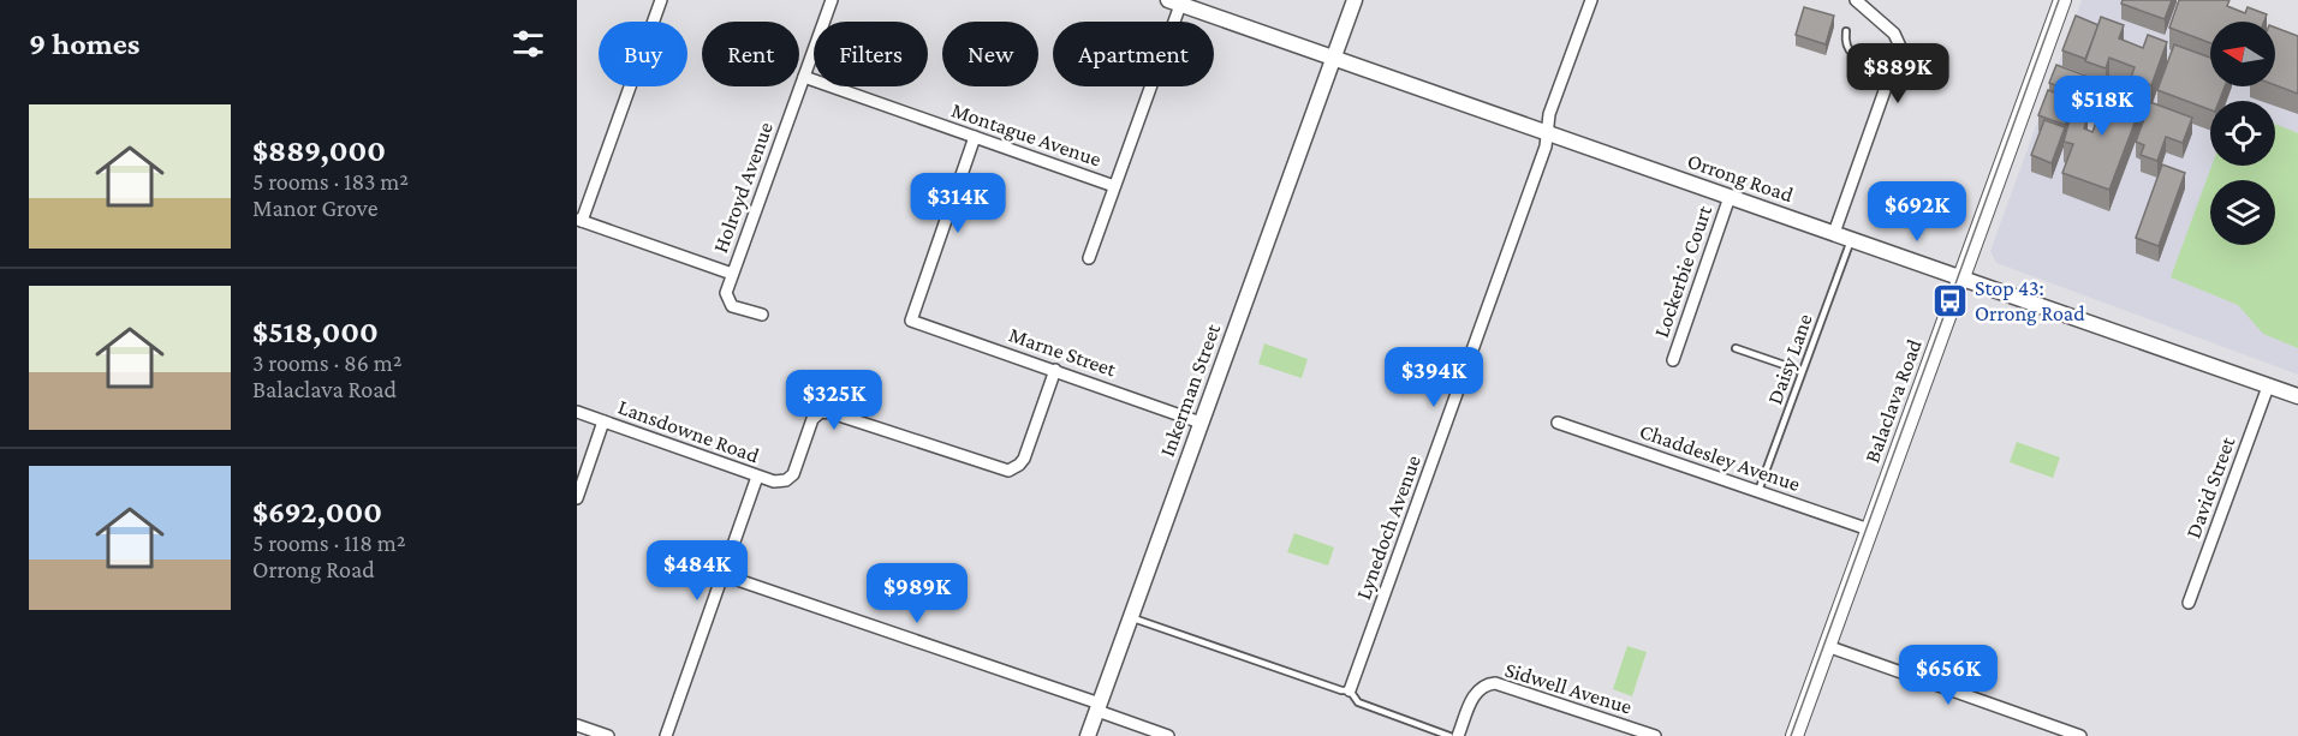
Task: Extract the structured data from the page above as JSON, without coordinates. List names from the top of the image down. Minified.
{"streets":{"main road":["Balaclava Road"],"street":["Montague Avenue","Orrong Road","Holroyd Avenue","Lockerbie Court","Marne Street","Inkerman Street","Lansdowne Road","Chaddesley Avenue","David Street","Lynedoch Avenue","Sidwell Avenue"],"lane":["Daisy Lane"]},"crossings":[["Montague Avenue","Holroyd Avenue"],["Montague Avenue","Marne Street"],["Orrong Road","Lockerbie Court"],["Orrong Road","Daisy Lane"],["Orrong Road","Inkerman Street"],["Orrong Road","Balaclava Road"],["Orrong Road","David Street"],["Orrong Road","Lynedoch Avenue"],["Marne Street","Inkerman Street"],["Marne Street","Lansdowne Road"],["Daisy Lane","Chaddesley Avenue"],["Balaclava Road","Chaddesley Avenue"]],"places":{"bus stop":["Stop 43: Orrong Road"]},"north":"left","page":{"heading":"9 homes","chip":["Buy","Rent","Filters","New","Apartment"],"price":["$889K","$518K","$314K","$692K","$394K","$325K","$484K","$989K","$656K"],"list":[{"name":"$889,000","note":"5 rooms · 183 m² · Manor Grove"},{"name":"$518,000","note":"3 rooms · 86 m² · Balaclava Road"},{"name":"$692,000","note":"5 rooms · 118 m² · Orrong Road"}]}}
